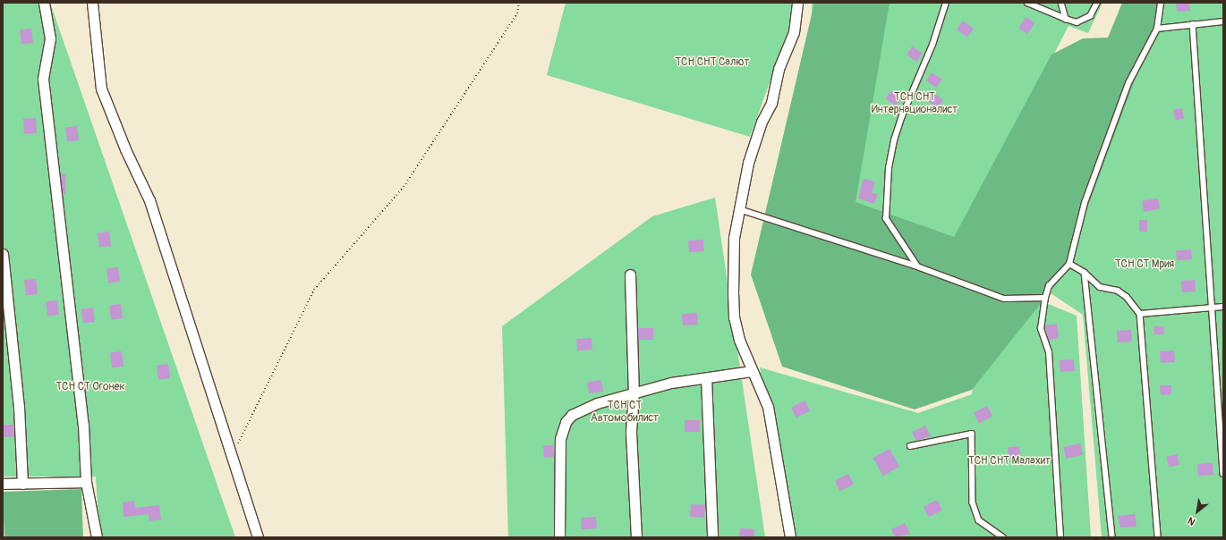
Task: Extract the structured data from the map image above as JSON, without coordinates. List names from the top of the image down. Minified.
{"parks":["ТСН СНТ Салют","ТСН СНТ Интернационалист","ТСН СТ Мрия","ТСН СТ Огонек","ТСН СТ Автомобилист","ТСН СНТ Малахит"],"north":"bottom left"}
